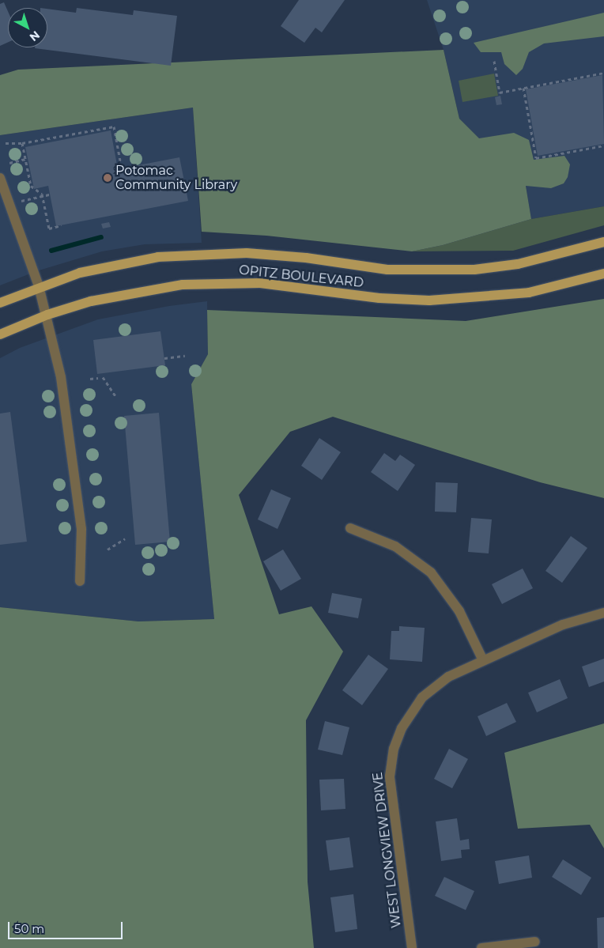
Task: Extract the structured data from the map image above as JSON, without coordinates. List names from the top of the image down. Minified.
{"streets":{"main road":["OPITZ BOULEVARD"],"street":["WEST LONGVIEW DRIVE"]},"places":["Potomac Community Library"],"scale_bar":"50 m","north":"bottom right"}
